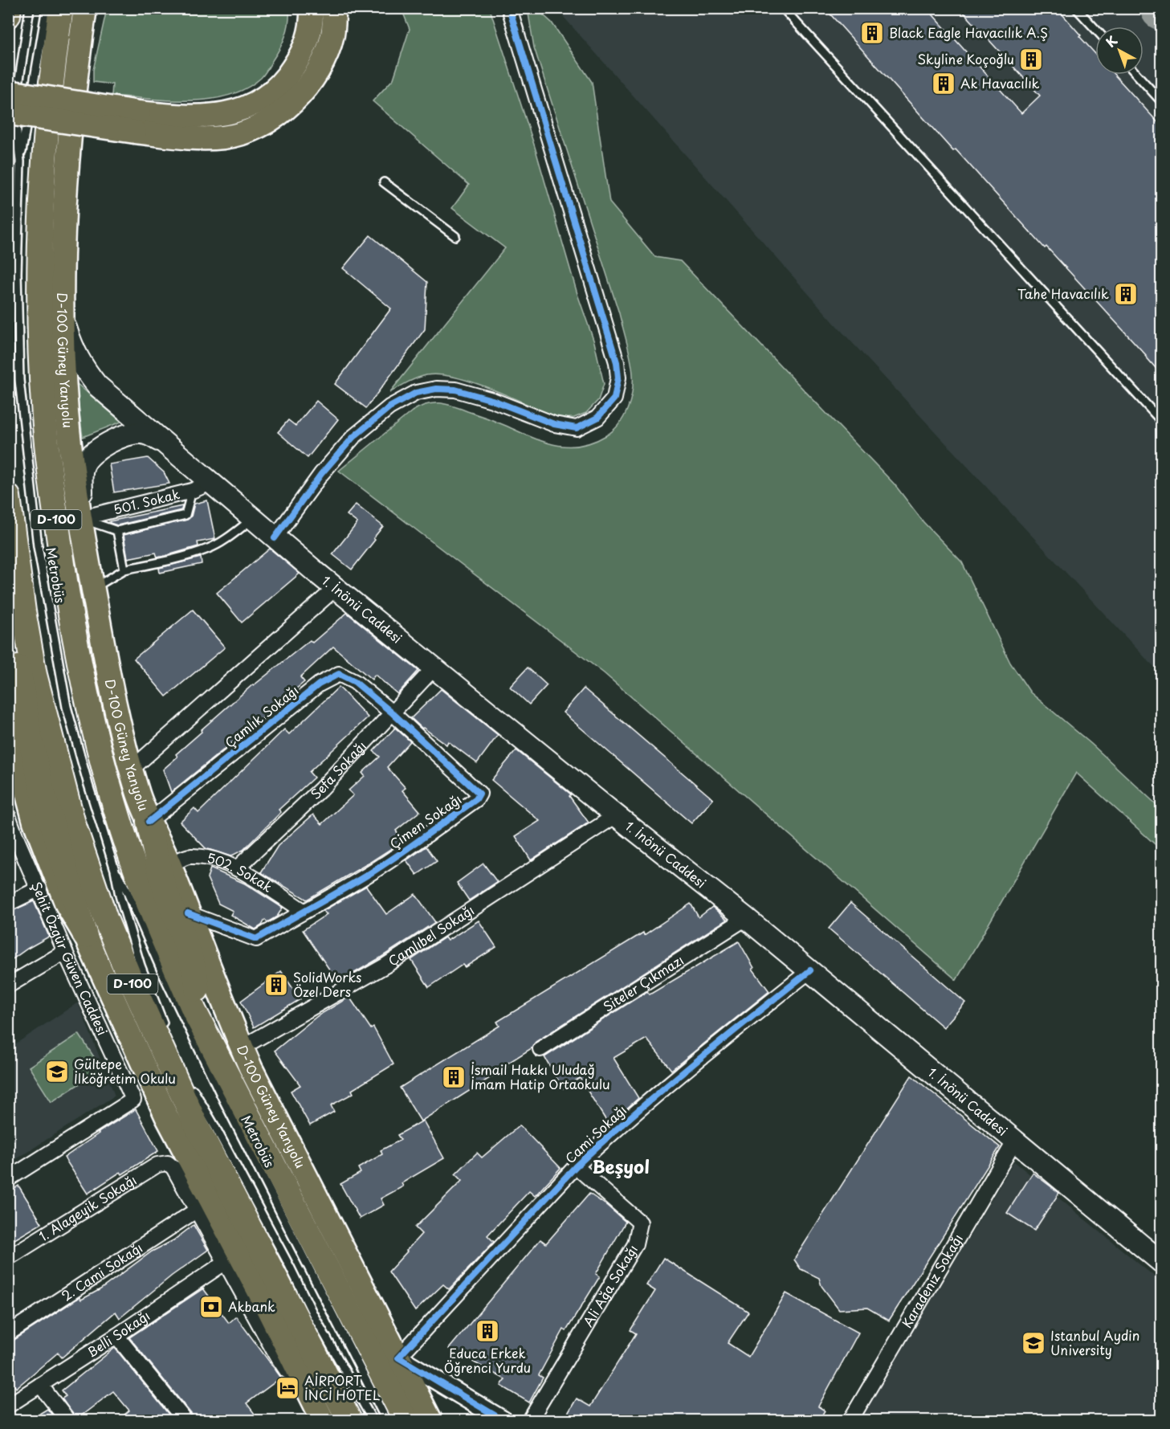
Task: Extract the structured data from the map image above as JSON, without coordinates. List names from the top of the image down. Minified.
{"streets":{"highway":["D-100"],"main road":["D-100 Güney Yanyolu","1. İnönü Caddesi"],"street":["501. Sokak","Çamlık Sokağı","Sefa Sokağı","Çimen Sokağı","502. Sokak","Çamlıbel Sokağı","Şehit Özgür Güven Caddesi","Siteler Çıkmazı","Cami Sokağı","1. Alageyik Sokağı","2. Cami Sokağı","Karadeniz Sokağı","Ali Ağa Sokağı","Belli Sokağı"],"lane":["Metrobüs"]},"crossings":[["D-100 Güney Yanyolu","501. Sokak"],["D-100 Güney Yanyolu","Çamlık Sokağı"],["D-100 Güney Yanyolu","502. Sokak"],["D-100 Güney Yanyolu","Çamlıbel Sokağı"],["D-100 Güney Yanyolu","Cami Sokağı"],["501. Sokak","1. İnönü Caddesi"],["1. İnönü Caddesi","Sefa Sokağı"],["1. İnönü Caddesi","Çamlıbel Sokağı"],["1. İnönü Caddesi","Siteler Çıkmazı"],["1. İnönü Caddesi","Cami Sokağı"],["1. İnönü Caddesi","Karadeniz Sokağı"],["Çamlık Sokağı","Sefa Sokağı"],["Çamlık Sokağı","Çimen Sokağı"],["Sefa Sokağı","Çimen Sokağı"],["Sefa Sokağı","502. Sokak"],["Çimen Sokağı","502. Sokak"],["Cami Sokağı","Ali Ağa Sokağı"],["1. Alageyik Sokağı","2. Cami Sokağı"]],"districts":["Beşyol"],"places":{"building":["Black Eagle Havacılık A.Ş","Skyline Koçoğlu","Ak Havacılık","Tahe Havacılık","SolidWorks Özel Ders","İsmail Hakkı Uludağ İmam Hatip Ortaokulu","Educa Erkek Öğrenci Yurdu"],"school or university":["Gültepe İlköğretim Okulu","Istanbul Aydin University"],"bank":["Akbank"],"hotel":["AİRPORT İNCİ HOTEL"]},"north":"top left"}
